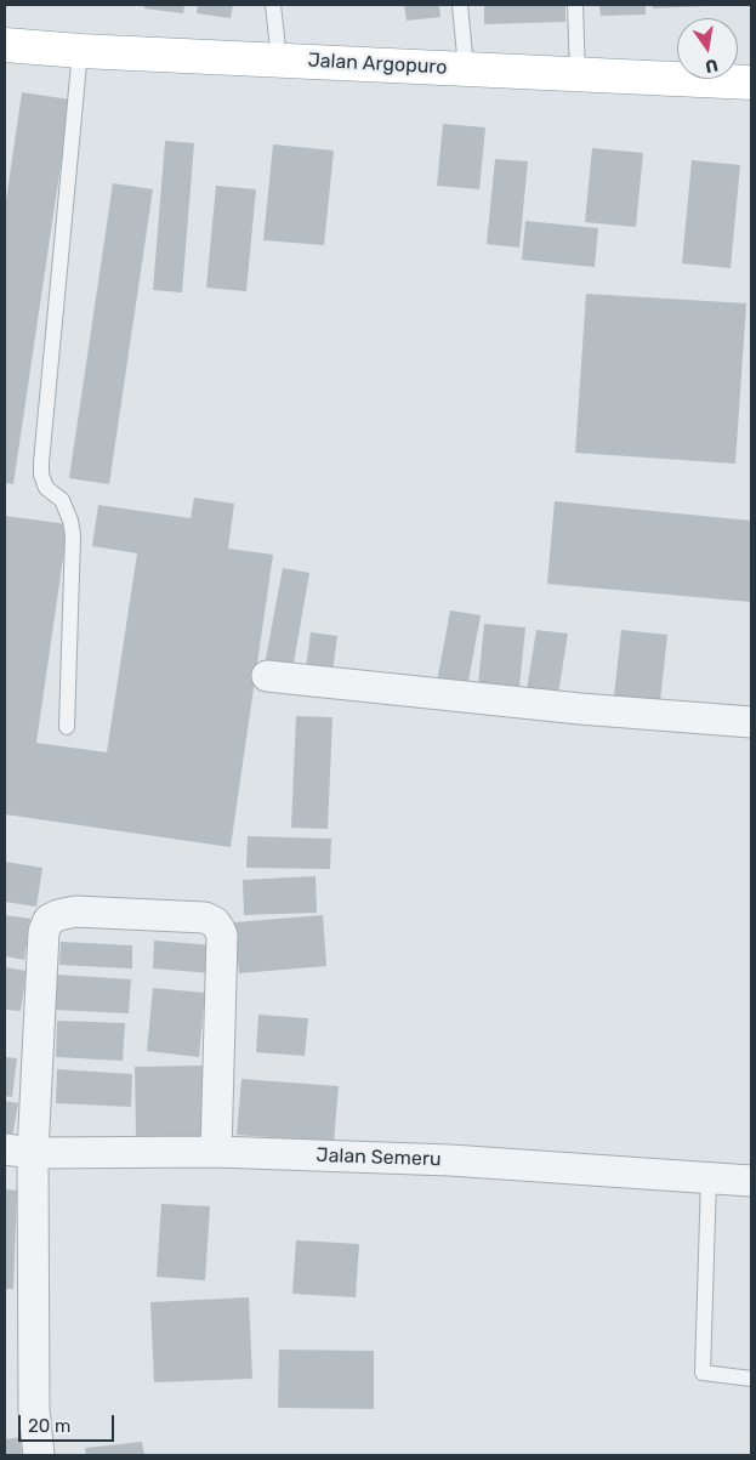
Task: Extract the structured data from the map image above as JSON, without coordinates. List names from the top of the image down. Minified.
{"streets":{"highway":["Jalan Argopuro"],"street":["Jalan Semeru"]},"scale_bar":"20 m","north":"bottom"}
